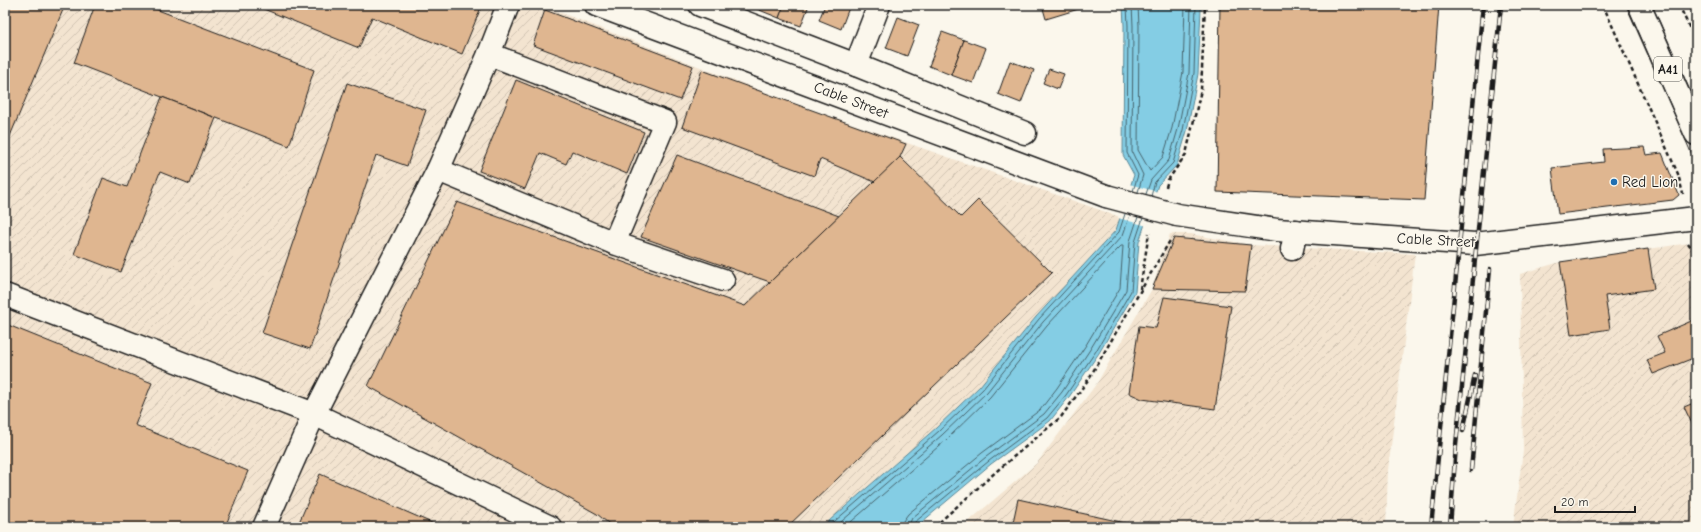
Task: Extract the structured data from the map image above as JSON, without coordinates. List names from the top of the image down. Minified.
{"streets":{"main road":["A41","Cable Street"]},"places":["Red Lion"],"scale_bar":"20 m"}
